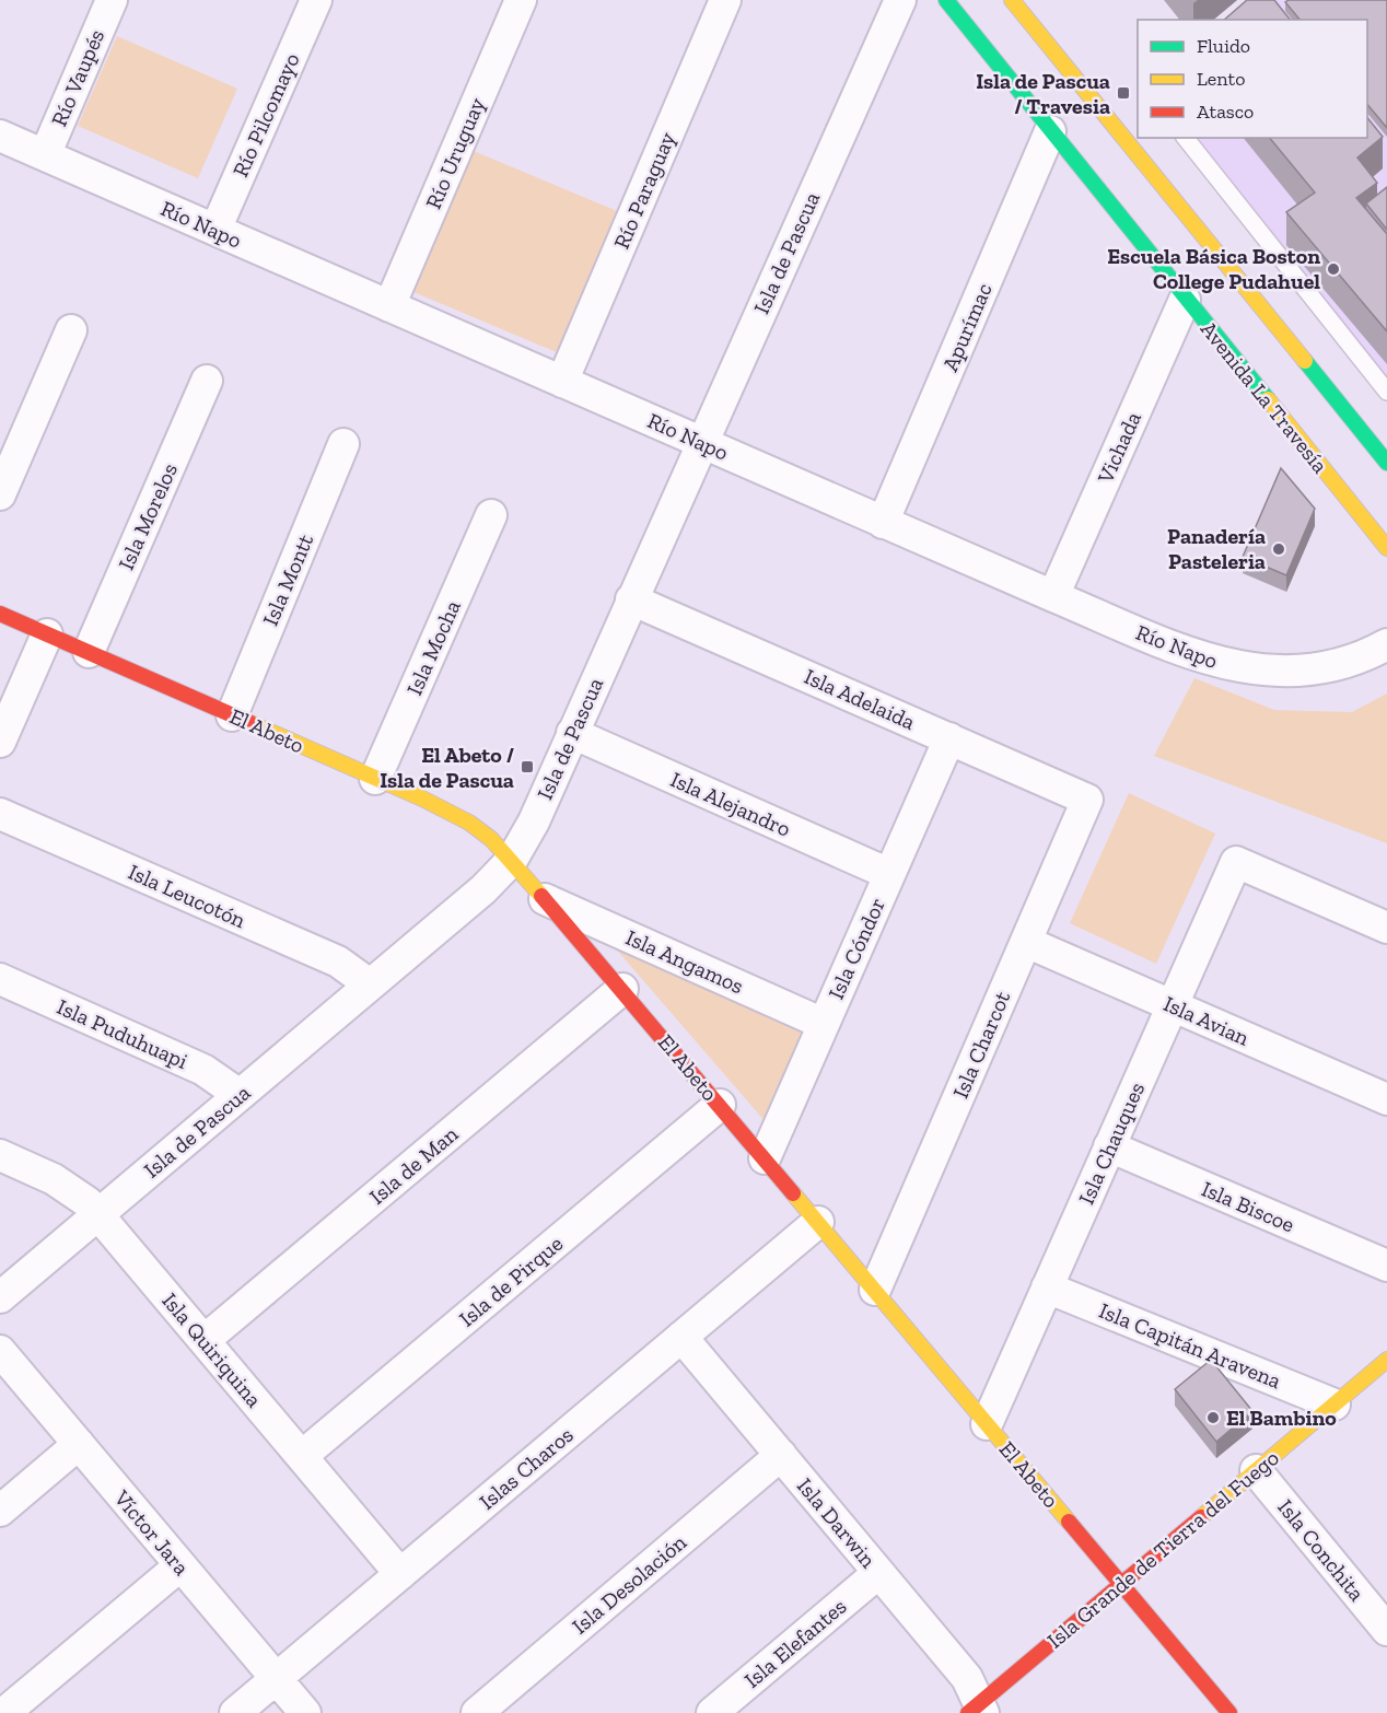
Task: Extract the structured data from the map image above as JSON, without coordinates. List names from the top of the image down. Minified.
{"streets":{"street":["Río Vaupés","Río Pilcomayo","Río Uruguay","Río Paraguay","Río Napo","Isla de Pascua","Apurímac","Avenida La Travesía","Vichada","Isla Morelos","Isla Montt","Isla Mocha","Isla Adelaida","El Abeto","Isla Alejandro","Isla Leucotón","Isla Cóndor","Isla Angamos","Isla Avian","Isla Puduhuapi","Isla Charcot","Isla Chauques","Isla de Man","Isla Biscoe","Isla de Pirque","Isla Capitán Aravena","Isla Quiriquina","Islas Charos","Isla Darwin","Víctor Jara","Isla Grande de Tierra del Fuego","Isla Conchita","Isla Desolación","Isla Elefantes"]},"crossings":[["Río Vaupés","Río Napo"],["Río Pilcomayo","Río Napo"],["Río Uruguay","Río Napo"],["Río Paraguay","Río Napo"],["Río Napo","Isla de Pascua"],["Río Napo","Apurímac"],["Río Napo","Vichada"],["Isla de Pascua","Isla Adelaida"],["Isla de Pascua","El Abeto"],["Isla de Pascua","Isla Alejandro"],["Isla de Pascua","Isla Leucotón"],["Isla de Pascua","Isla Puduhuapi"],["Isla de Pascua","Isla Quiriquina"],["Apurímac","Avenida La Travesía"],["Avenida La Travesía","Vichada"],["Isla Morelos","El Abeto"],["Isla Montt","El Abeto"],["Isla Mocha","El Abeto"],["Isla Adelaida","Isla Cóndor"],["Isla Adelaida","Isla Charcot"],["El Abeto","Isla Cóndor"],["El Abeto","Isla Angamos"],["El Abeto","Isla Charcot"],["El Abeto","Isla Chauques"],["El Abeto","Isla de Man"],["El Abeto","Isla de Pirque"],["El Abeto","Islas Charos"],["El Abeto","Isla Grande de Tierra del Fuego"],["Isla Alejandro","Isla Cóndor"],["Isla Cóndor","Isla Angamos"],["Isla Avian","Isla Charcot"],["Isla Avian","Isla Chauques"],["Isla Chauques","Isla Biscoe"],["Isla Chauques","Isla Capitán Aravena"],["Isla de Man","Isla Quiriquina"],["Isla de Pirque","Isla Quiriquina"],["Isla Capitán Aravena","Isla Grande de Tierra del Fuego"],["Isla Quiriquina","Islas Charos"],["Islas Charos","Isla Darwin"],["Islas Charos","Víctor Jara"],["Isla Darwin","Isla Grande de Tierra del Fuego"],["Isla Darwin","Isla Desolación"],["Isla Darwin","Isla Elefantes"],["Isla Grande de Tierra del Fuego","Isla Conchita"]],"places":{"transit":["Isla de Pascua / Travesia","El Abeto / Isla de Pascua"],"other":["Escuela Básica Boston College Pudahuel","Panadería Pasteleria","El Bambino"]},"legend":["Fluido","Lento","Atasco"]}
